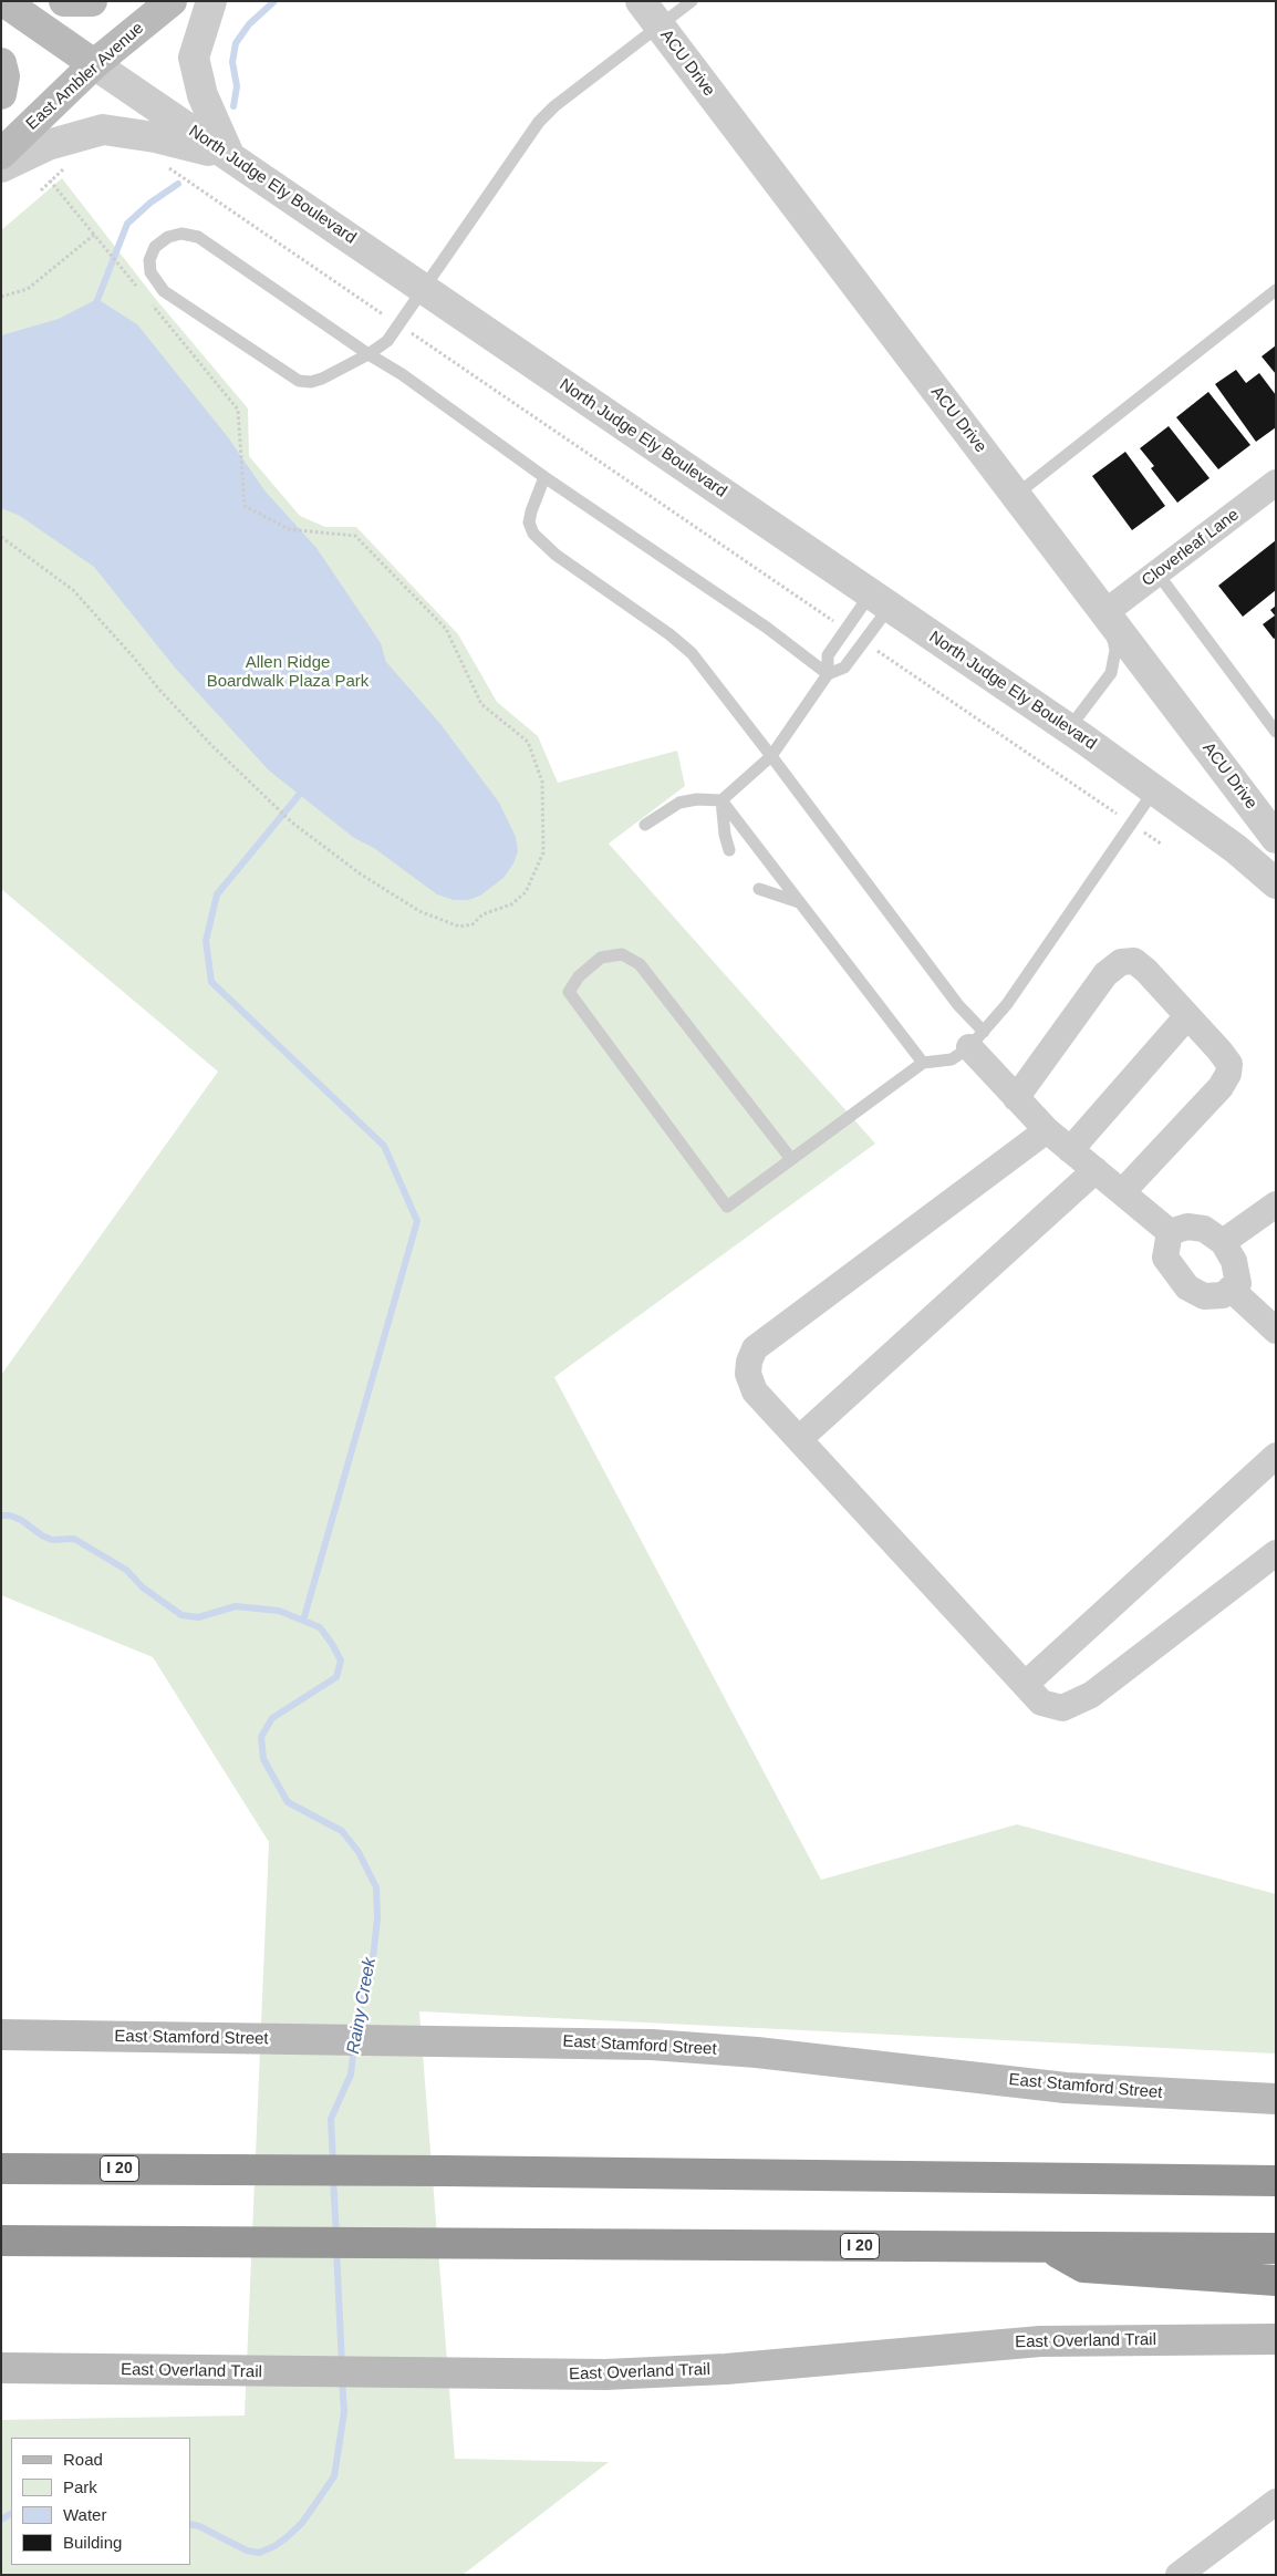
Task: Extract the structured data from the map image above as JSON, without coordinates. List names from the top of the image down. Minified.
{"streets":{"highway":["I 20"],"main road":["East Ambler Avenue","North Judge Ely Boulevard","East Stamford Street","East Overland Trail"],"street":["ACU Drive","Cloverleaf Lane"]},"crossings":[["ACU Drive","Cloverleaf Lane"],["East Ambler Avenue","North Judge Ely Boulevard"]],"water":["Rainy Creek"],"parks":["Allen Ridge Boardwalk Plaza Park"],"legend":["Road","Park","Water","Building"]}
